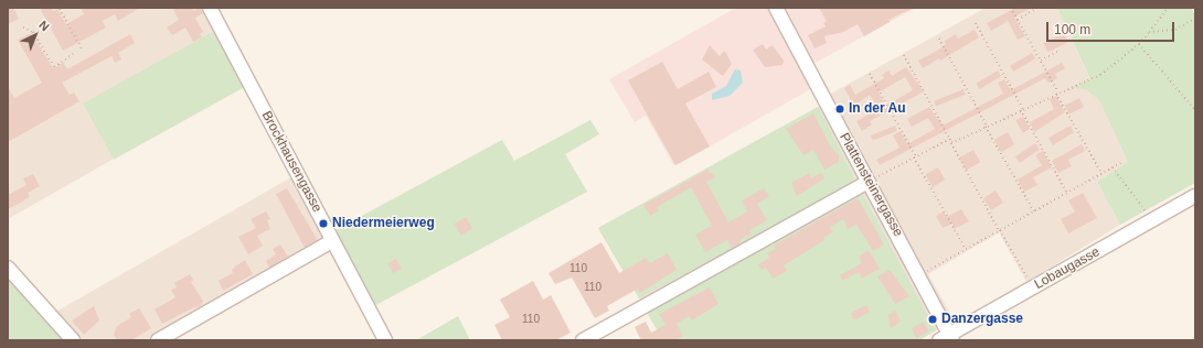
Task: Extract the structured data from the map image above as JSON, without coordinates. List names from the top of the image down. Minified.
{"streets":{"street":["Brockhausengasse","Plattensteinergasse","Lobaugasse"]},"crossings":[["Plattensteinergasse","Lobaugasse"]],"places":["In der Au","Niedermeierweg","Danzergasse"],"house_numbers":["110","110","110"],"scale_bar":"100 m","north":"top right"}
